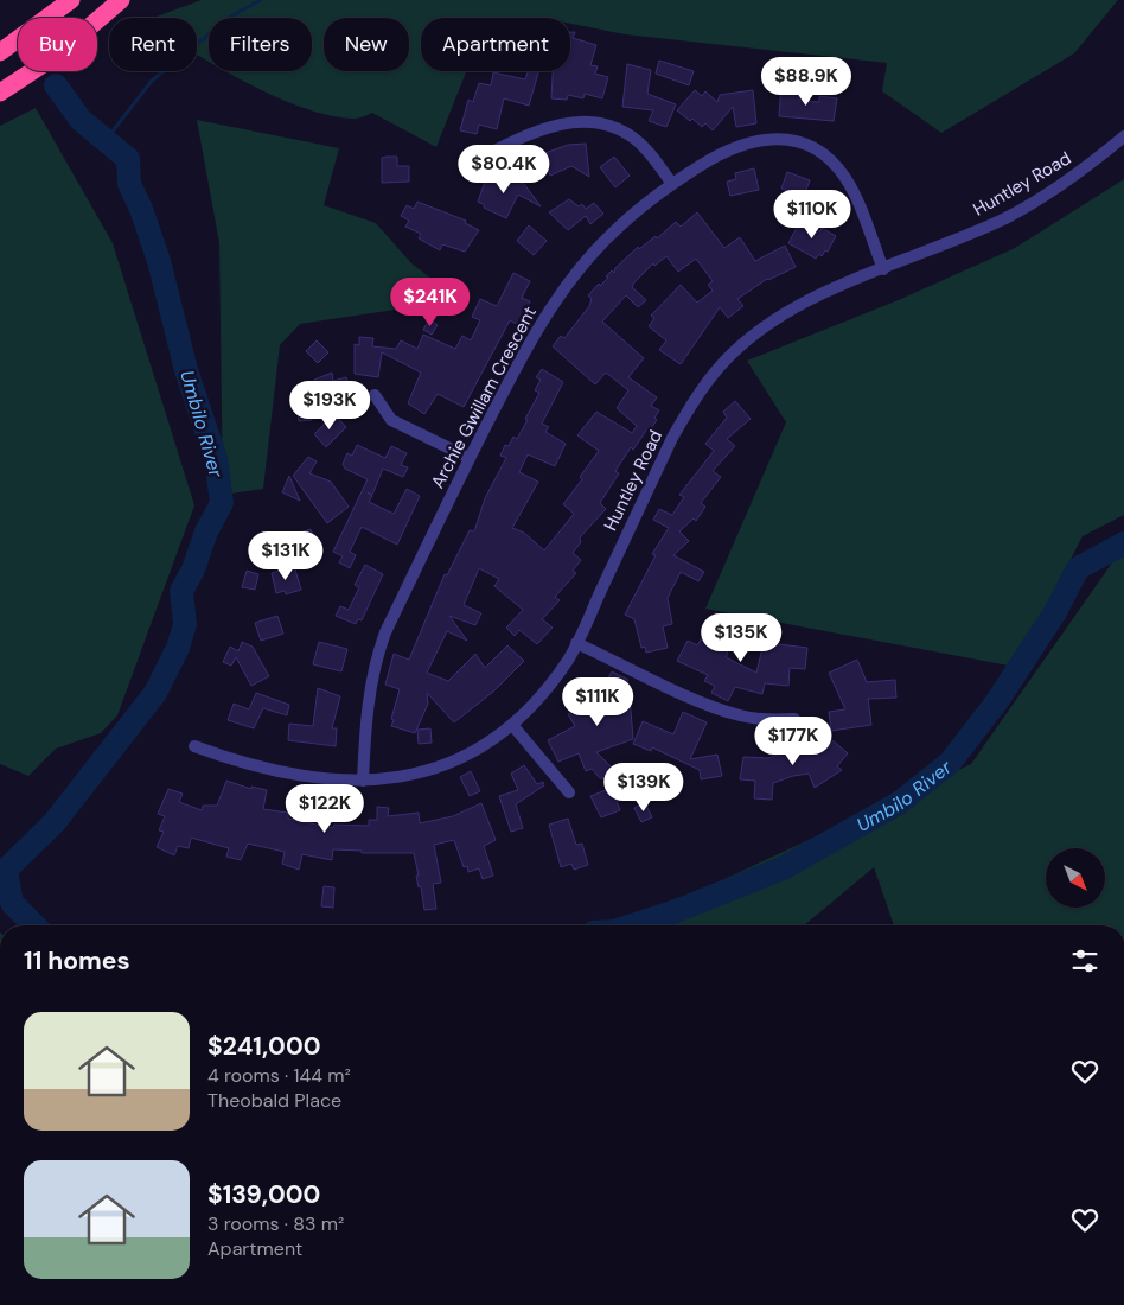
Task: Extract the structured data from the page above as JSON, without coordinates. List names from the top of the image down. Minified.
{"streets":{"street":["Huntley Road","Archie Gwillam Crescent"]},"crossings":[["Huntley Road","Archie Gwillam Crescent"]],"water":["Umbilo River"],"north":"bottom right","page":{"chip":["Buy","Rent","Filters","New","Apartment"],"price":["$88.9K","$80.4K","$110K","$241K","$193K","$131K","$135K","$111K","$177K","$139K","$122K"],"heading":"11 homes","list":[{"name":"$241,000","note":"4 rooms · 144 m² · Theobald Place"},{"name":"$139,000","note":"3 rooms · 83 m² · Apartment"}]}}
